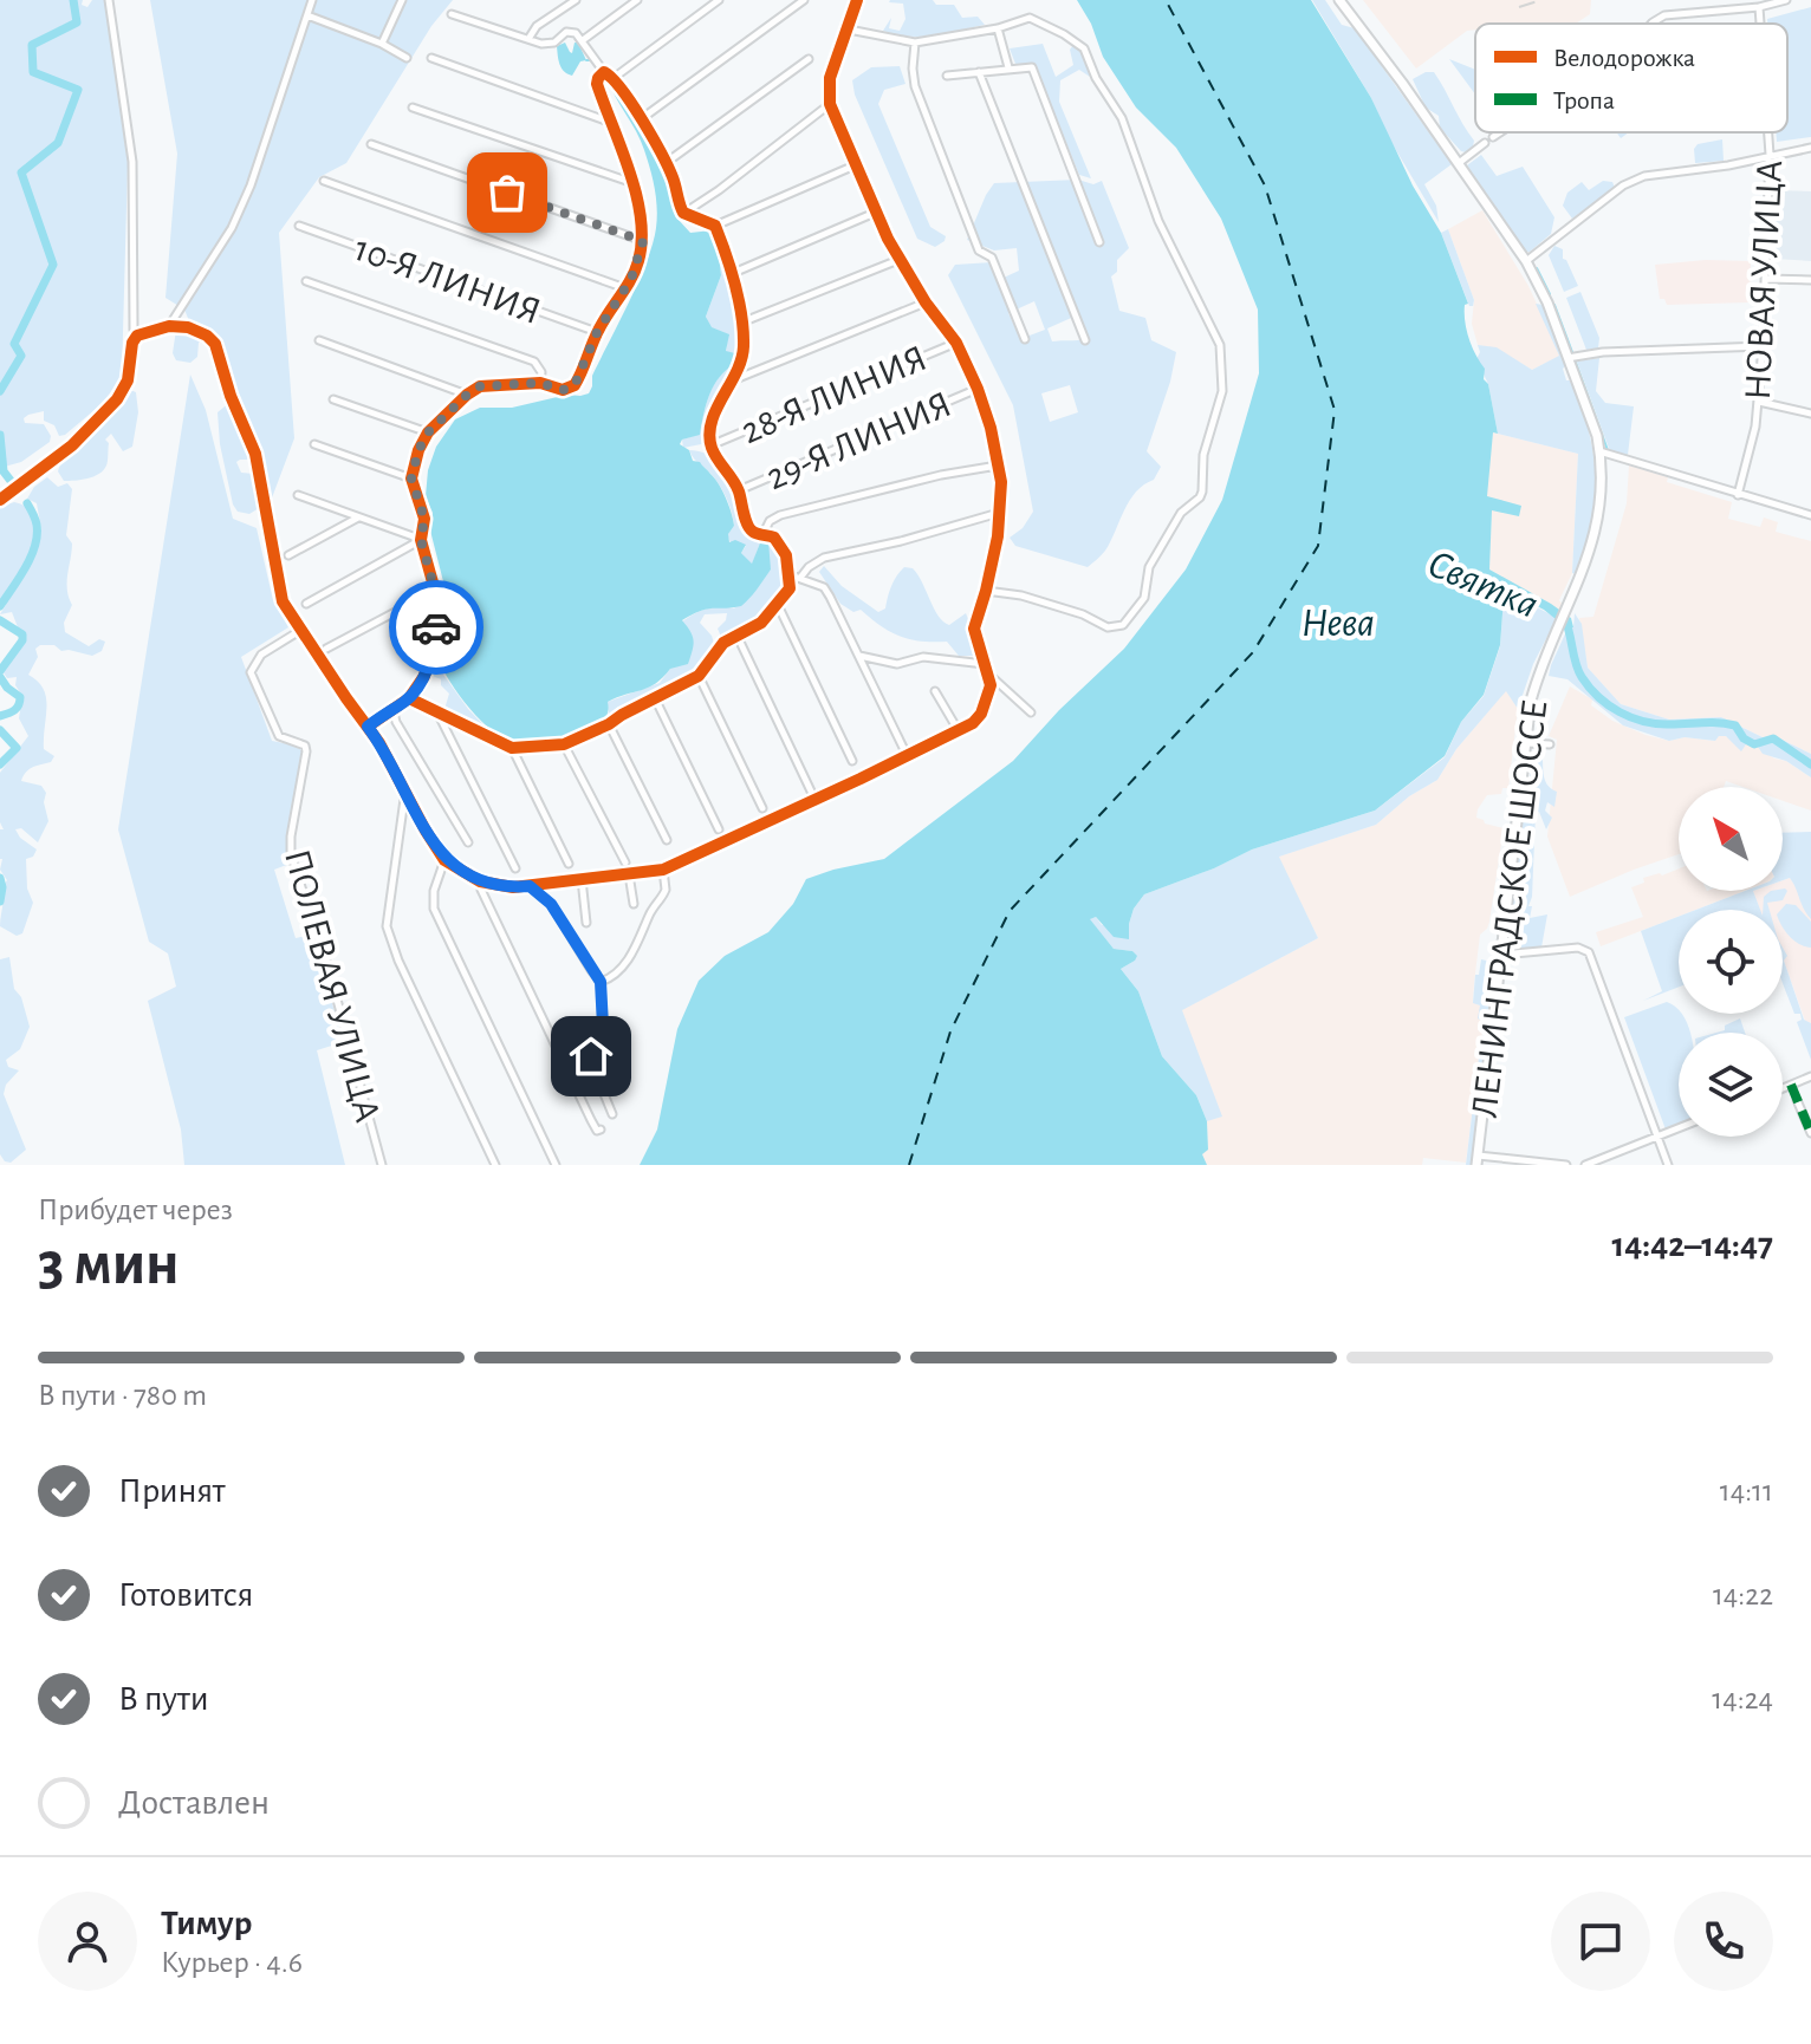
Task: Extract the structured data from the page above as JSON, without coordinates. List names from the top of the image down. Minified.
{"streets":{"main road":["ЛЕНИНГРАДСКОЕ ШОССЕ"],"street":["10-Я ЛИНИЯ","НОВАЯ УЛИЦА","28-Я ЛИНИЯ","29-Я ЛИНИЯ","ПОЛЕВАЯ УЛИЦА"]},"water":["Святка","Нева"],"legend":["Велодорожка","Тропа"],"north":"top left","page":{"heading":["3 мин","Прибудет через","14:42–14:47"],"panel":["Тимур","Курьер · 4.6"],"bar":"В пути · 780 m","list":[["Принят","14:11"],["Готовится","14:22"],["В пути","14:24"],"Доставлен"]}}
